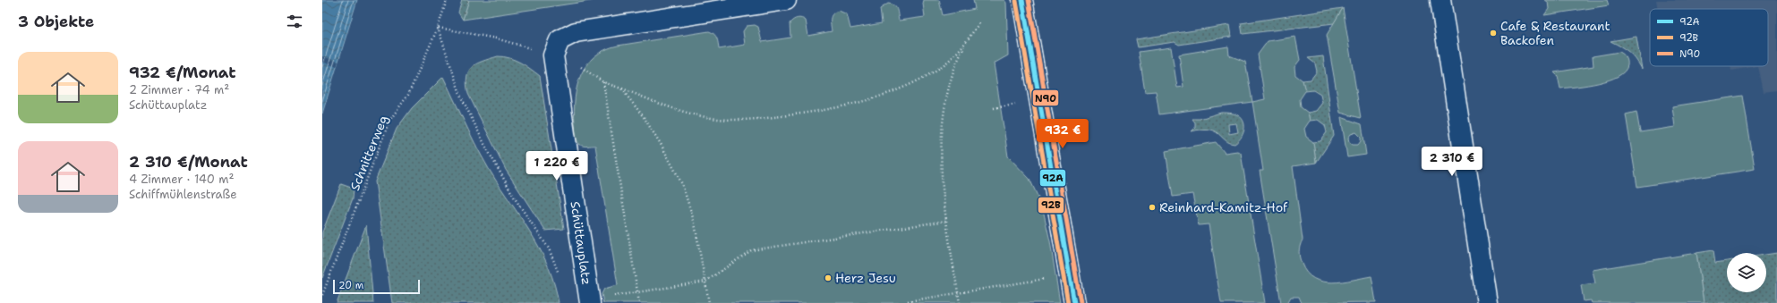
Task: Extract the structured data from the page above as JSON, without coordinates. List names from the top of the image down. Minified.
{"streets":{"street":["Schüttauplatz"],"path":["Schnitterweg"]},"places":["Cafe & Restaurant Backofen","Reinhard-Kamitz-Hof","Herz Jesu"],"lines":["transit line 92A","transit line N90","transit line 92B"],"legend":["92A","92B","N90"],"scale_bar":"20 m","page":{"heading":"3 Objekte","list":[{"name":"932 €/Monat","note":"2 Zimmer · 74 m² · Schüttauplatz"},{"name":"2 310 €/Monat","note":"4 Zimmer · 140 m² · Schiffmühlenstraße"}],"price":["932 €","2 310 €","1 220 €"],"scale":"20 m"}}
